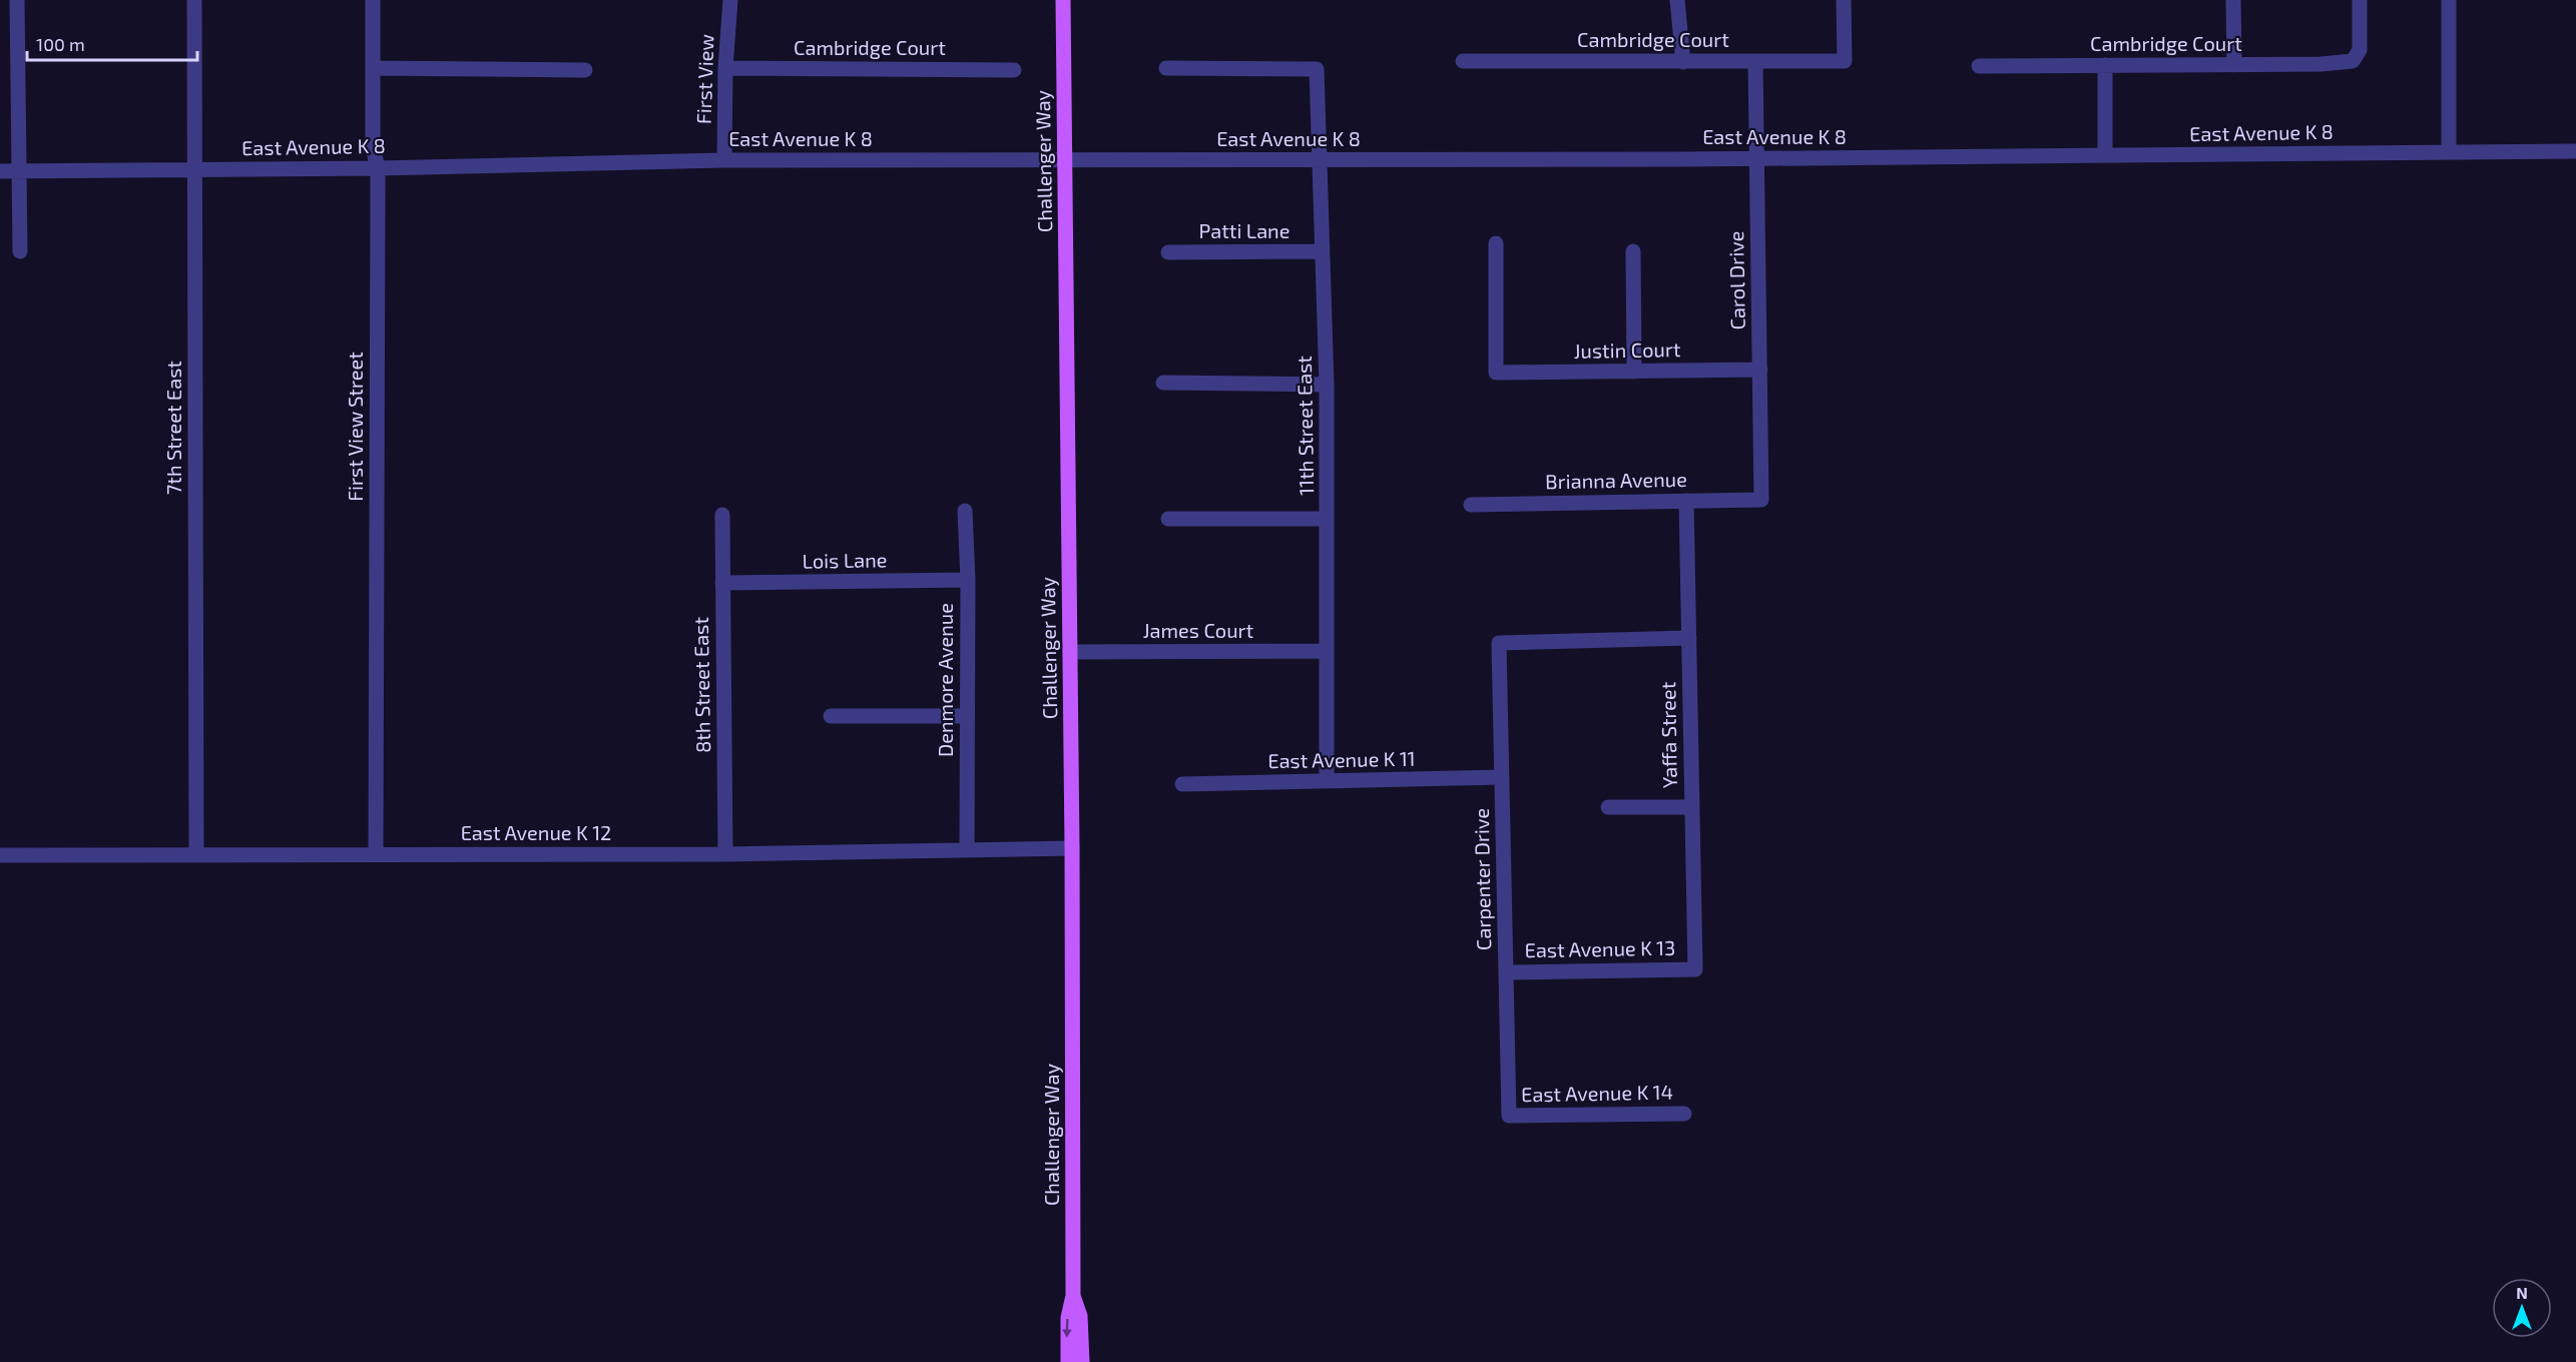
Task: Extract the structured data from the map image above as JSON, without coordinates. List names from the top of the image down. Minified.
{"streets":{"main road":["Challenger Way"],"street":["Cambridge Court","First View","East Avenue K 8","Patti Lane","Carol Drive","Justin Court","11th Street East","First View Street","7th Street East","Brianna Avenue","Lois Lane","James Court","Denmore Avenue","8th Street East","Yaffa Street","East Avenue K 11","East Avenue K 12","Carpenter Drive","East Avenue K 13","East Avenue K 14"]},"crossings":[["Cambridge Court","First View"],["Cambridge Court","Carol Drive"],["First View","East Avenue K 8"],["East Avenue K 8","Challenger Way"],["East Avenue K 8","Carol Drive"],["East Avenue K 8","11th Street East"],["East Avenue K 8","First View Street"],["East Avenue K 8","7th Street East"],["Challenger Way","James Court"],["Challenger Way","East Avenue K 12"],["Patti Lane","11th Street East"],["Carol Drive","Justin Court"],["Carol Drive","Brianna Avenue"],["11th Street East","James Court"],["11th Street East","East Avenue K 11"],["First View Street","East Avenue K 12"],["7th Street East","East Avenue K 12"],["Brianna Avenue","Yaffa Street"],["Lois Lane","Denmore Avenue"],["Lois Lane","8th Street East"],["Denmore Avenue","East Avenue K 12"],["8th Street East","East Avenue K 12"],["Yaffa Street","Carpenter Drive"],["Yaffa Street","East Avenue K 13"],["East Avenue K 11","Carpenter Drive"],["Carpenter Drive","East Avenue K 13"],["Carpenter Drive","East Avenue K 14"]],"scale_bar":"100 m","north":"top"}
